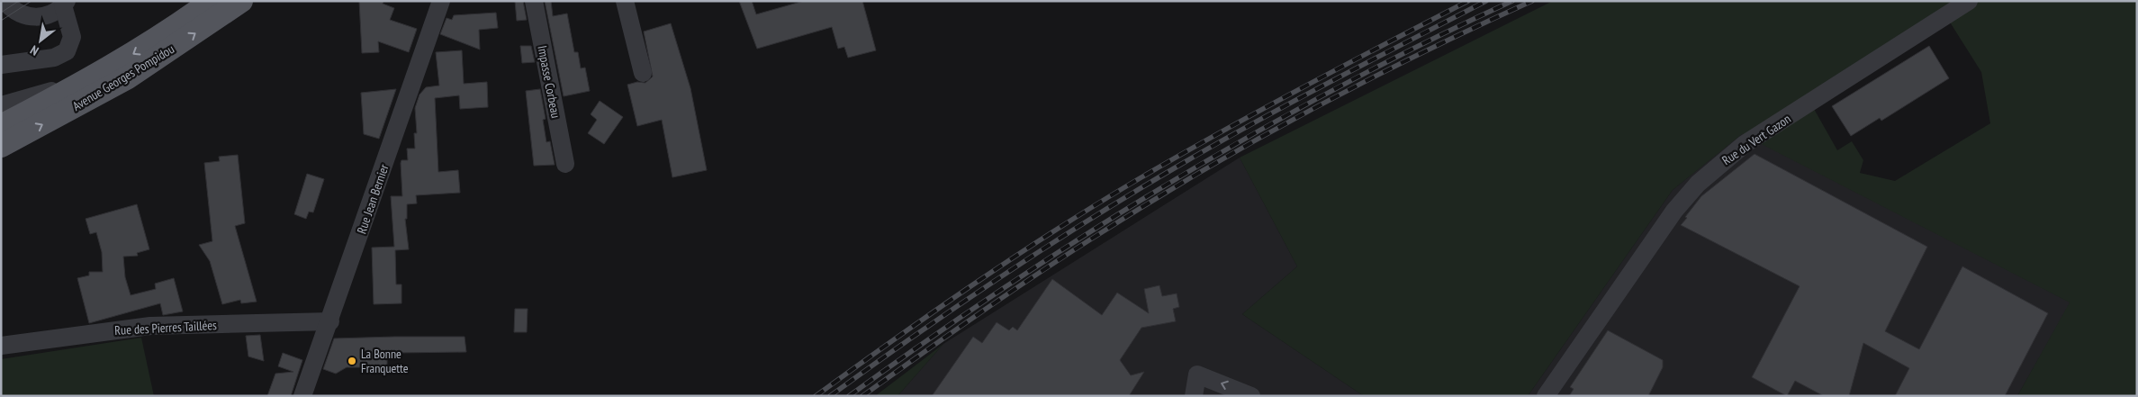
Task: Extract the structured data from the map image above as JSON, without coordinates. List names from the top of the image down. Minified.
{"streets":{"main road":["Avenue Georges Pompidou"],"street":["Impasse Corbeau","Rue du Vert Gazon","Rue Jean Bernier","Rue des Pierres Taillées"]},"crossings":[["Rue Jean Bernier","Rue des Pierres Taillées"]],"places":["La Bonne Franquette"],"north":"bottom left"}
